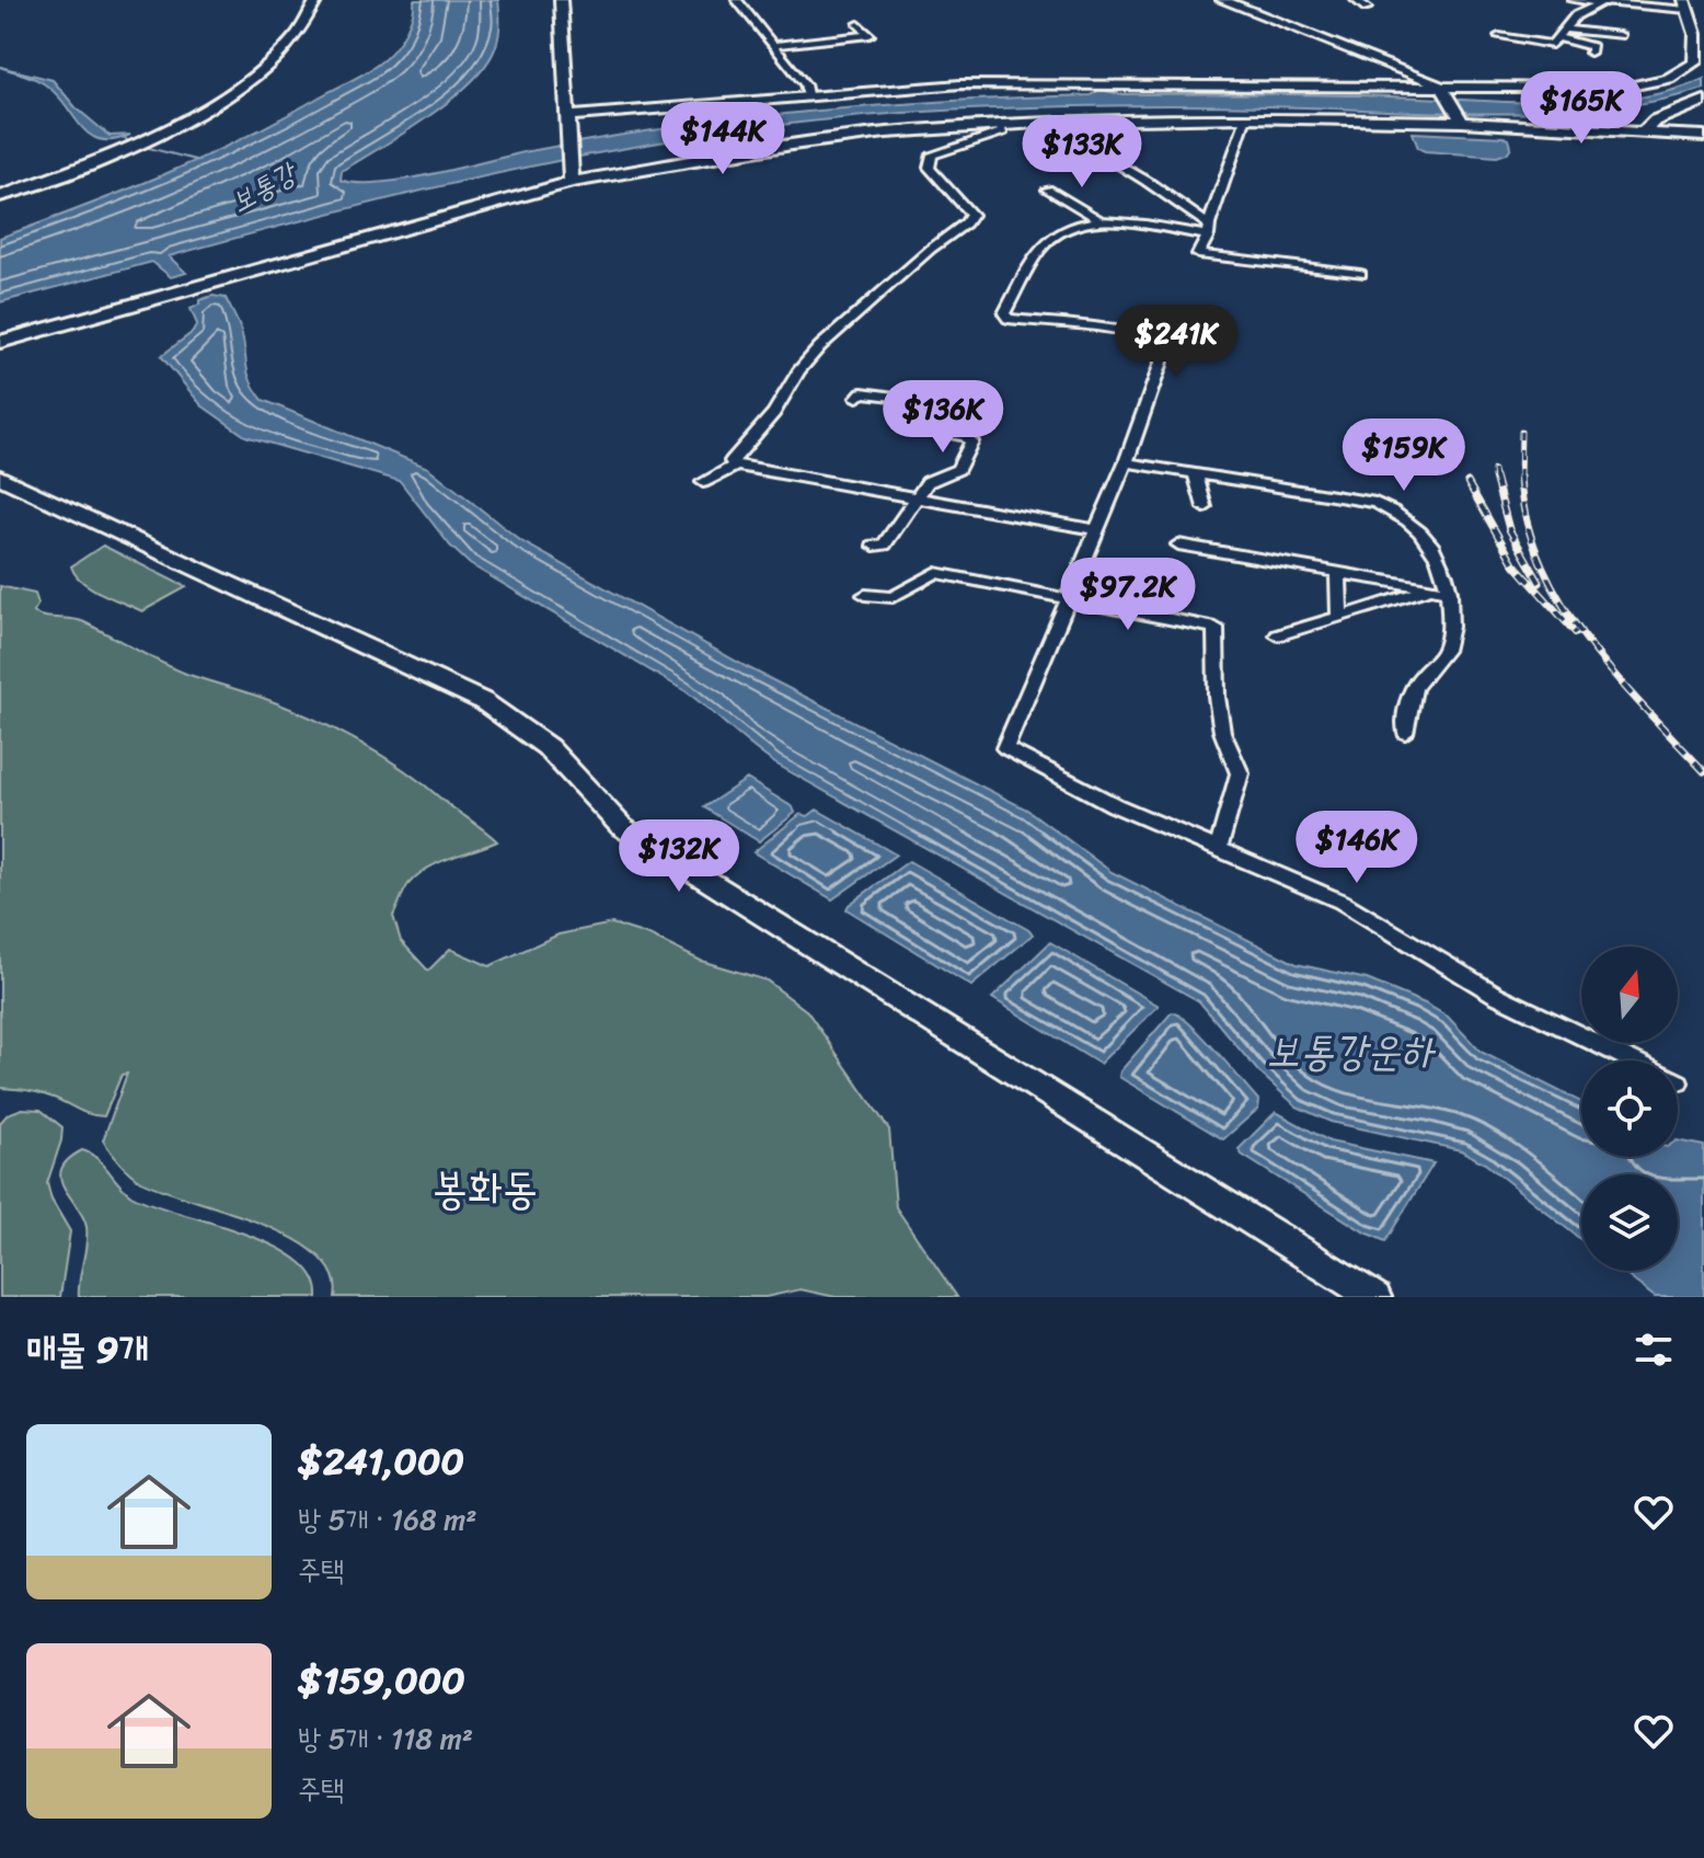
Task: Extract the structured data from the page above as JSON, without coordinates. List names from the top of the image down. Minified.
{"districts":["봉화동"],"water":["보통강","보통강운하"],"north":"top","page":{"price":["$165K","$144K","$133K","$241K","$136K","$159K","$97.2K","$146K","$132K"],"heading":"매물 9개","list":[{"name":"$241,000","note":"방 5개 · 168 m² · 주택"},{"name":"$159,000","note":"방 5개 · 118 m² · 주택"}]}}
